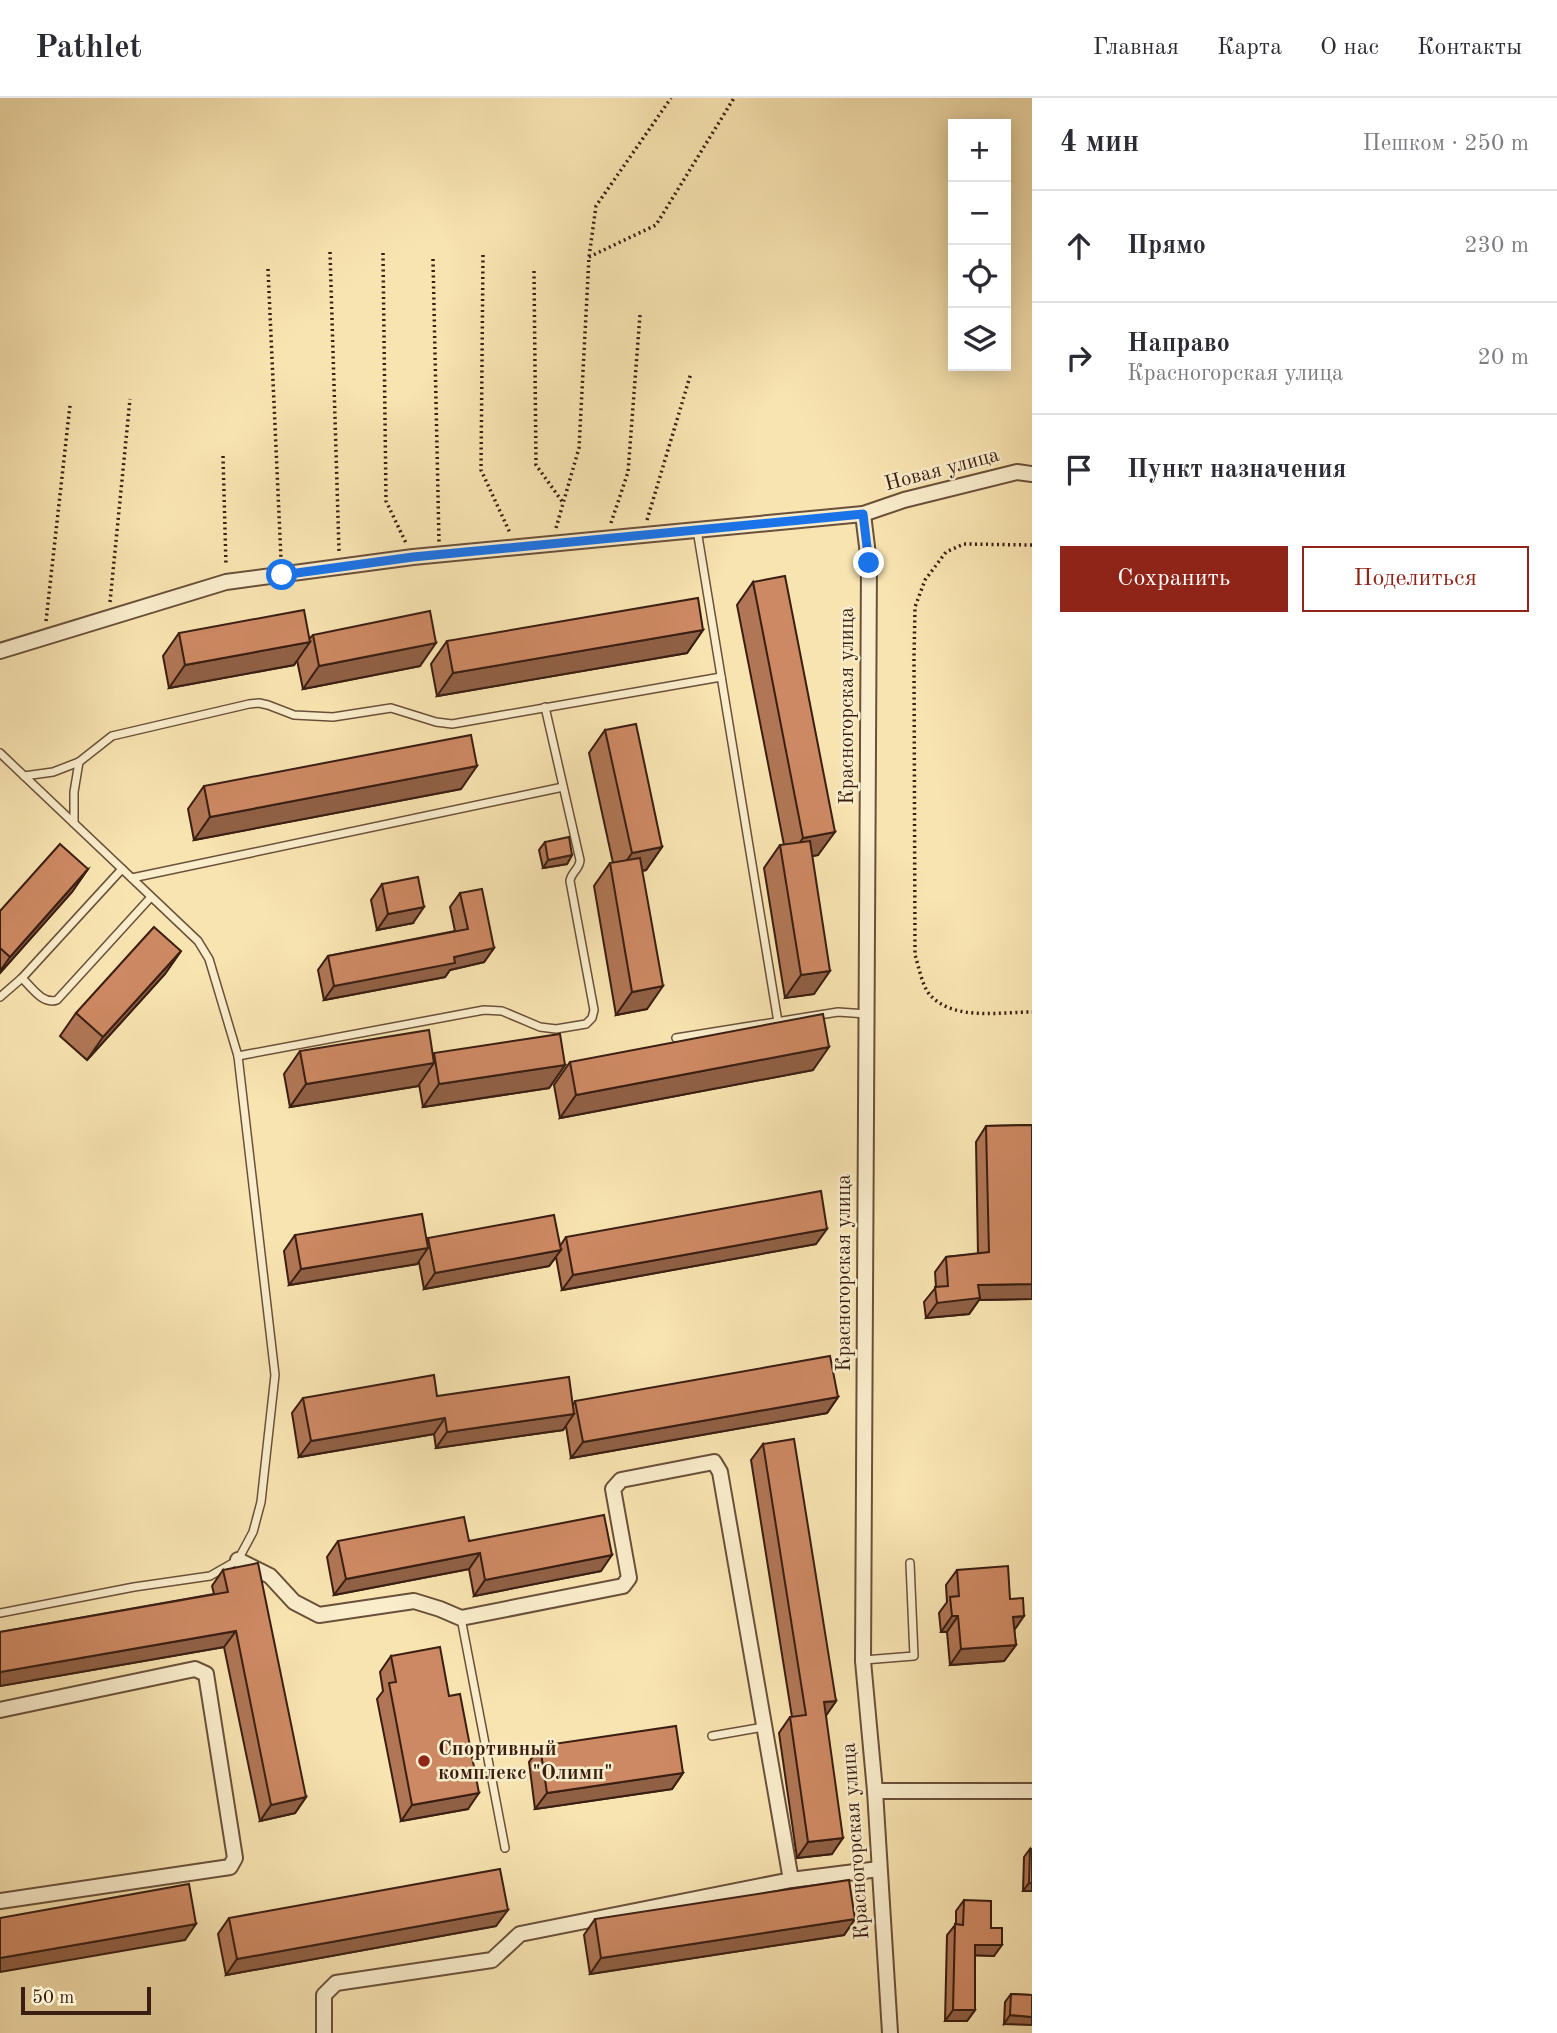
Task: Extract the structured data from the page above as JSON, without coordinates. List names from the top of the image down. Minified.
{"streets":{"street":["Новая улица","Красногорская улица"]},"crossings":[["Новая улица","Красногорская улица"]],"places":["Спортивный комплекс \"Олимп\""],"scale_bar":"50 m","page":{"header":"Pathlet","nav":["Главная","Карта","О нас","Контакты"],"heading":["4 мин","Пешком · 250 m"],"map_buttons":["+","−"],"list":[["Прямо","230 m"],["Направо","Красногорская улица","20 m"],"Пункт назначения"],"buttons":["Сохранить","Поделиться"],"scale":"50 m"}}
